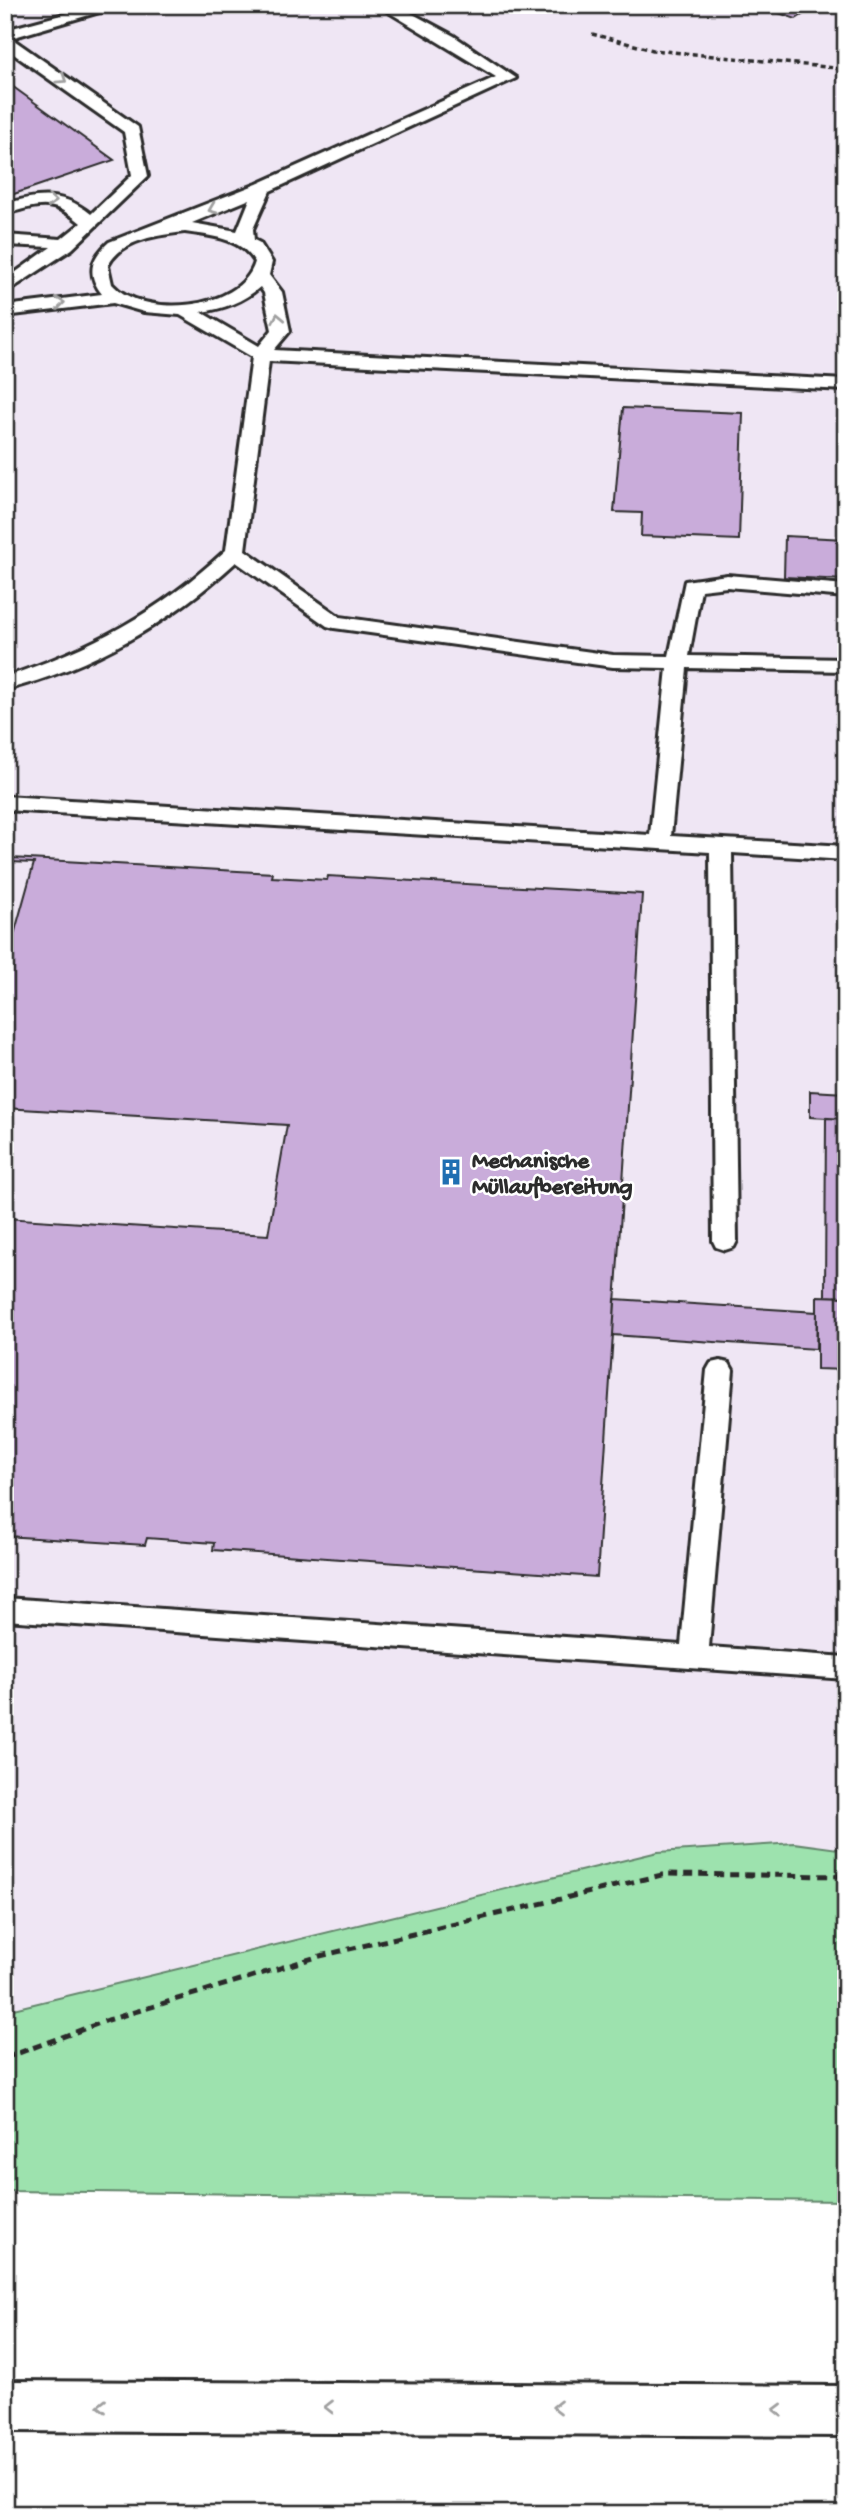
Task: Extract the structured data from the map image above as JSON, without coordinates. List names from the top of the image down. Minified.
{"places":{"building":["Mechanische Müllaufbereitung"]}}
